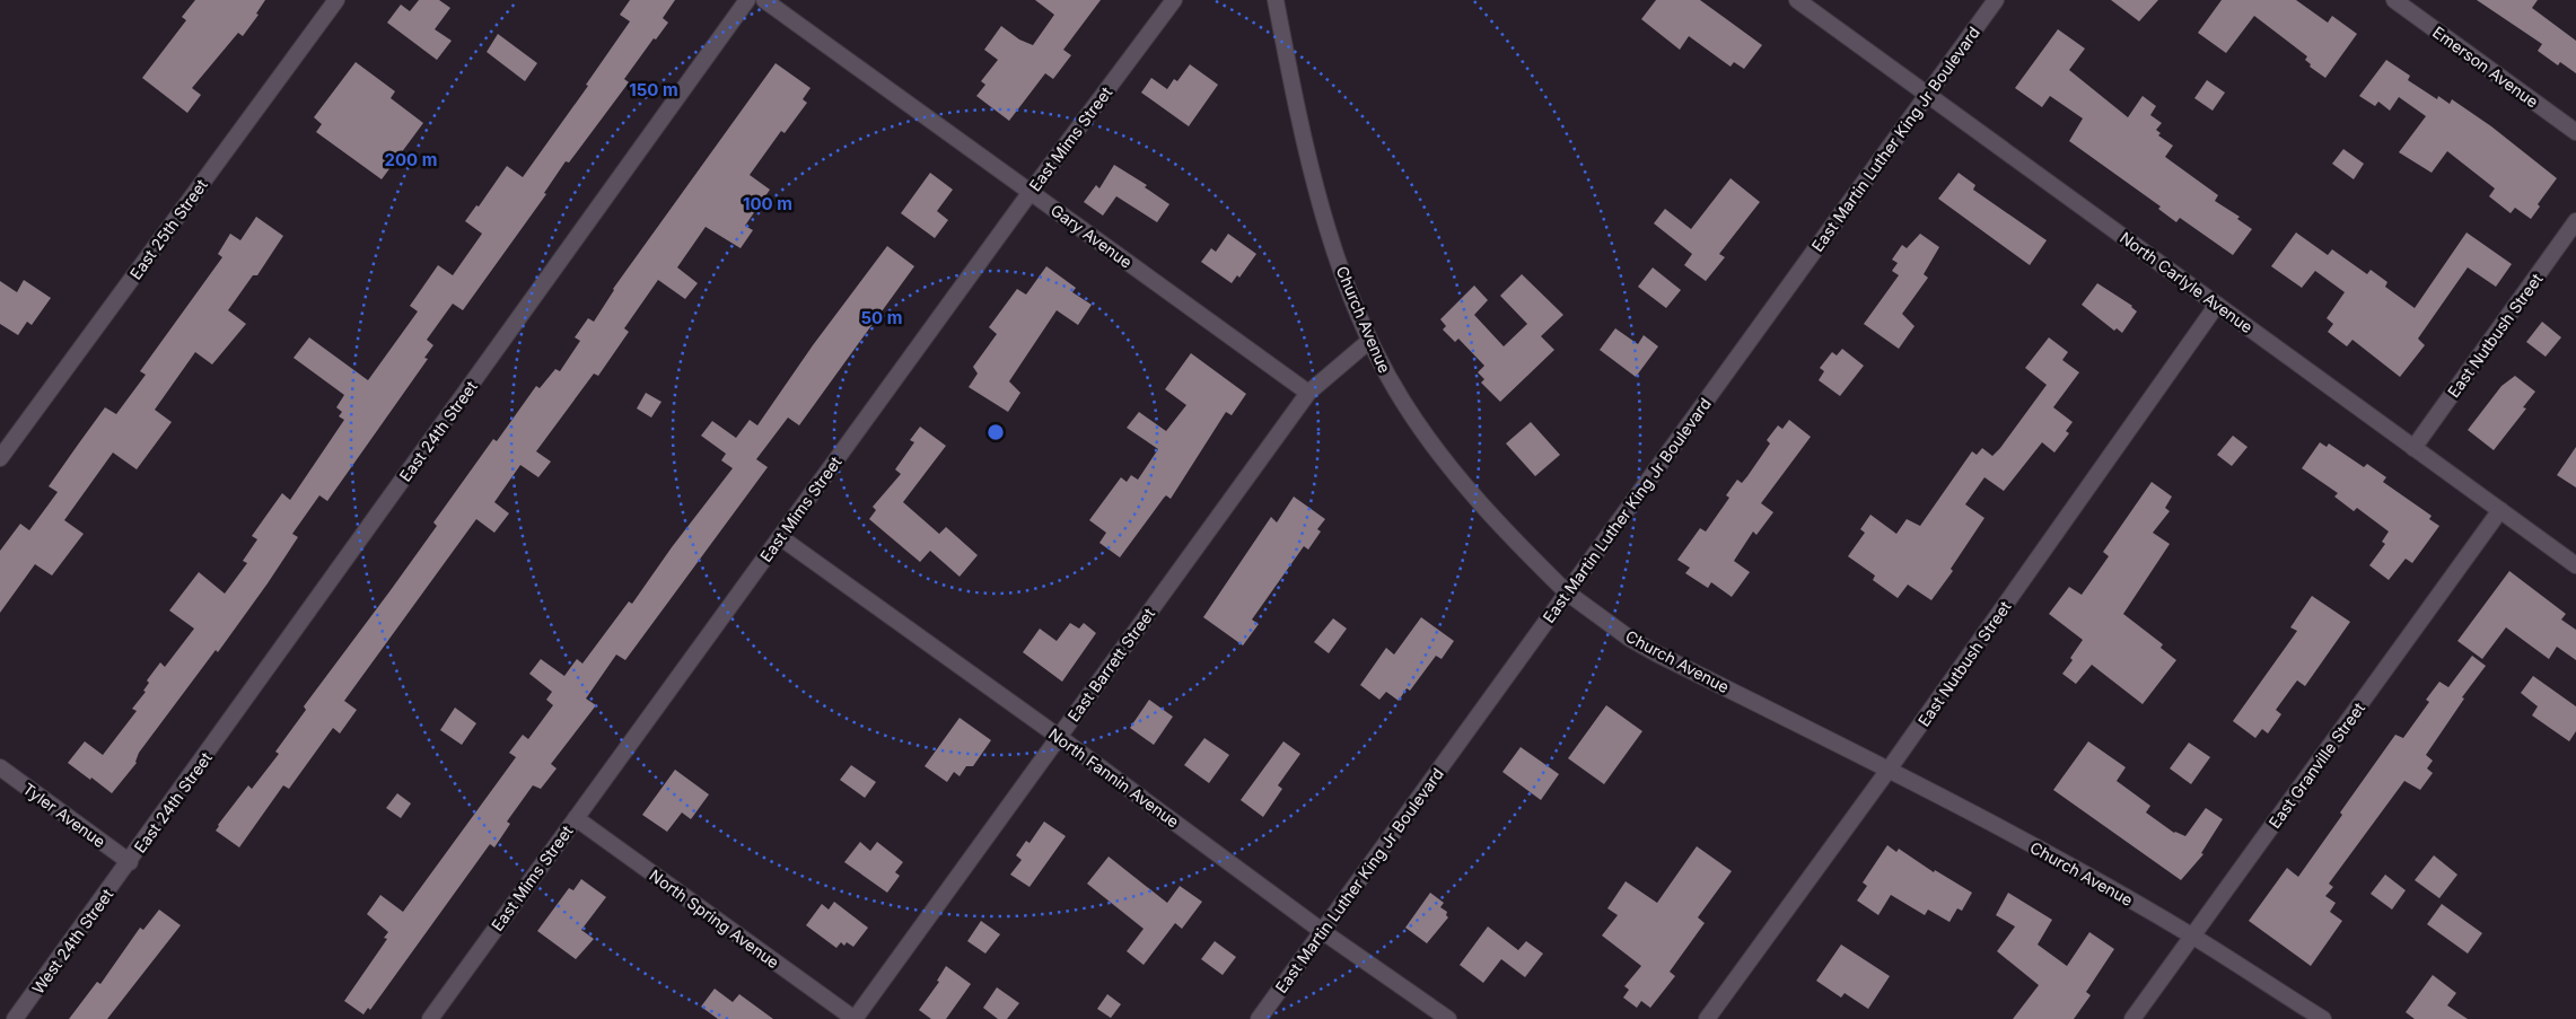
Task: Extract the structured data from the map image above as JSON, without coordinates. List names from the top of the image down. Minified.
{"streets":{"street":["Emerson Avenue","East Mims Street","East Martin Luther King Jr Boulevard","East 25th Street","Gary Avenue","North Carlyle Avenue","Church Avenue","East Nutbush Street","East 24th Street","East Barrett Street","East Granville Street","North Fannin Avenue","Tyler Avenue","North Spring Avenue","West 24th Street"]},"crossings":[["East Mims Street","Gary Avenue"],["East Mims Street","North Fannin Avenue"],["East Mims Street","North Spring Avenue"],["East Martin Luther King Jr Boulevard","North Carlyle Avenue"],["East Martin Luther King Jr Boulevard","Church Avenue"],["East Martin Luther King Jr Boulevard","North Fannin Avenue"],["Gary Avenue","East Barrett Street"],["North Carlyle Avenue","East Nutbush Street"],["North Carlyle Avenue","East Granville Street"],["Church Avenue","East Nutbush Street"],["Church Avenue","East Barrett Street"],["Church Avenue","East Granville Street"],["East 24th Street","Tyler Avenue"],["East 24th Street","West 24th Street"],["East Barrett Street","North Fannin Avenue"],["East Barrett Street","North Spring Avenue"],["Tyler Avenue","West 24th Street"]],"rings":["150 m","200 m","100 m","50 m"]}
